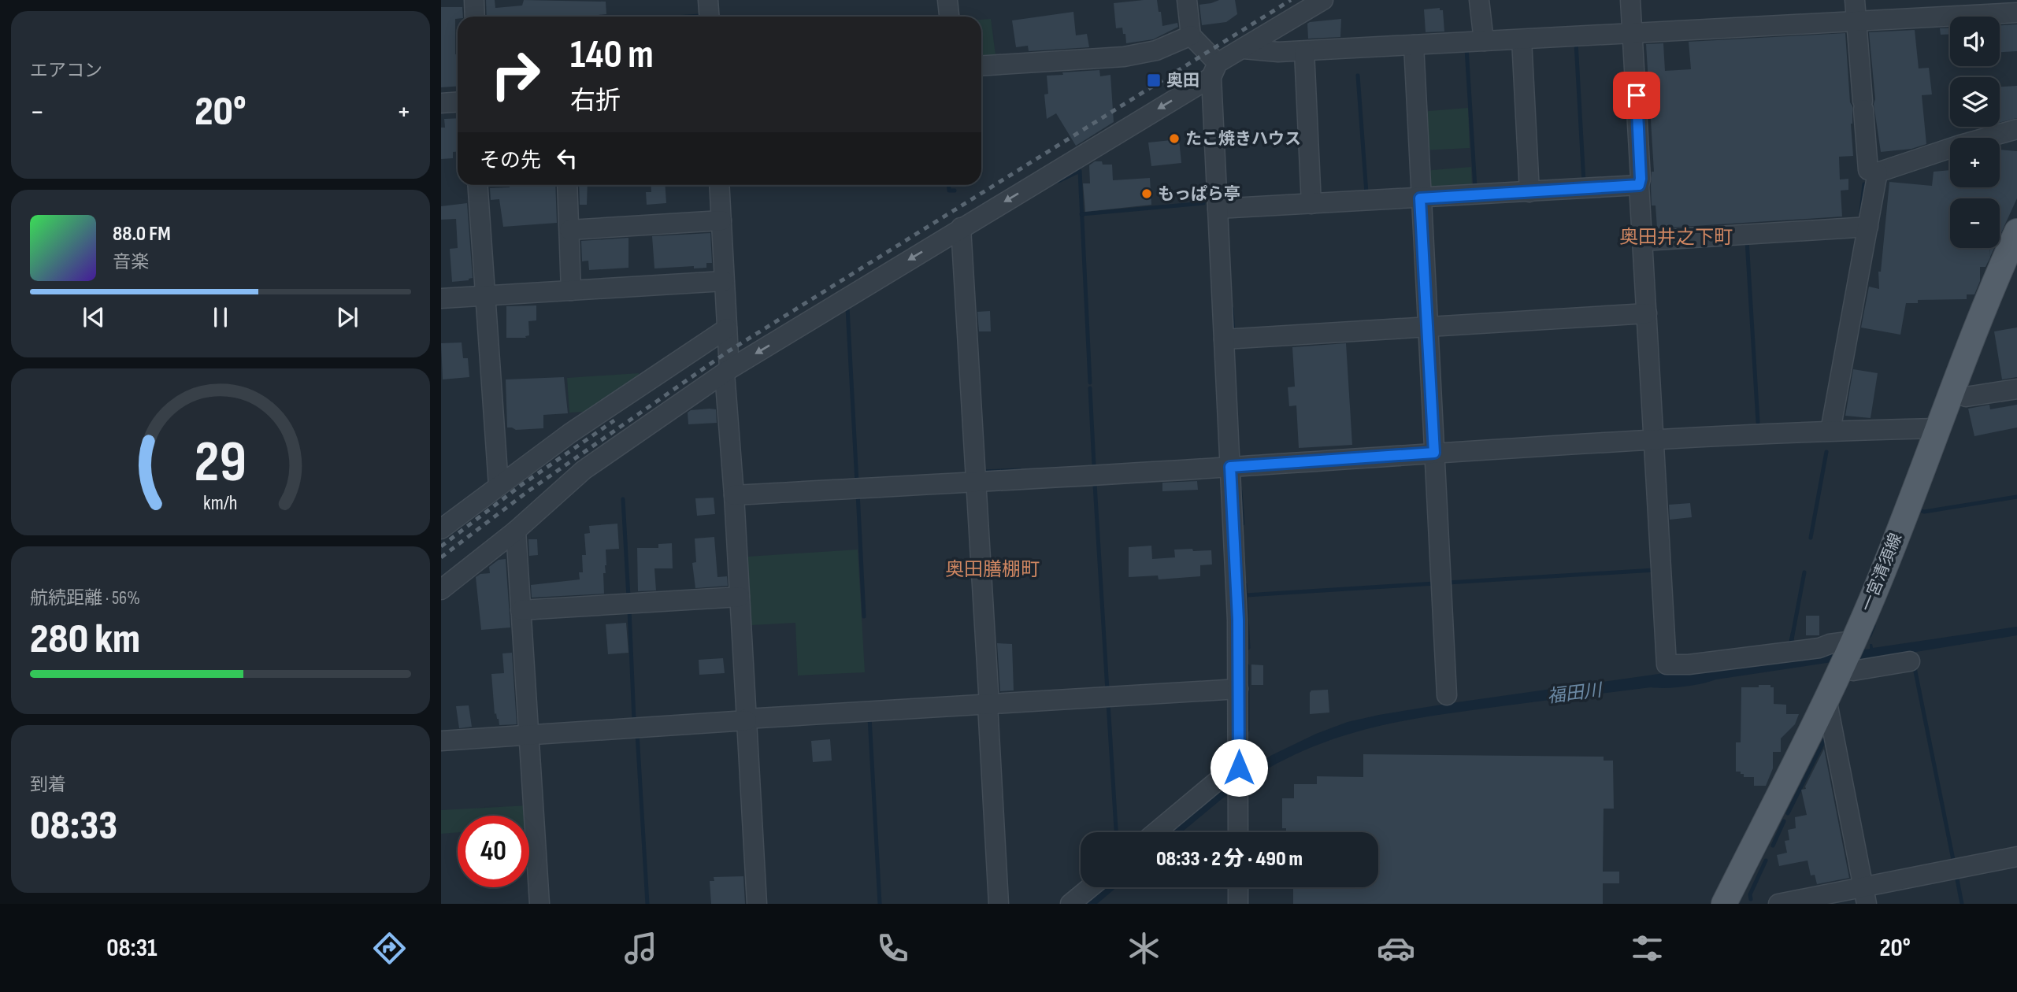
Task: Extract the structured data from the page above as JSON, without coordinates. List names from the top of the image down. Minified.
{"streets":{"main road":["一宮清須線"]},"districts":["奥田井之下町","奥田膳棚町"],"water":["福田川"],"places":{"transit":["奥田"],"other":["たこ焼きハウス","もっぱら亭"]},"page":{"tile":["エアコン",["航続距離 · 56%","280 km"],["到着","08:33"]],"map_buttons":["+","−"],"turn":["140 m","右折"],"heat":["−","20°","+"],"then":"その先","song":["88.0 FM","音楽"],"limit":"40","trip":"08:33 · 2 分 · 490 m","tabs":["08:31","20°"],"gauge":["29","km/h"]}}
